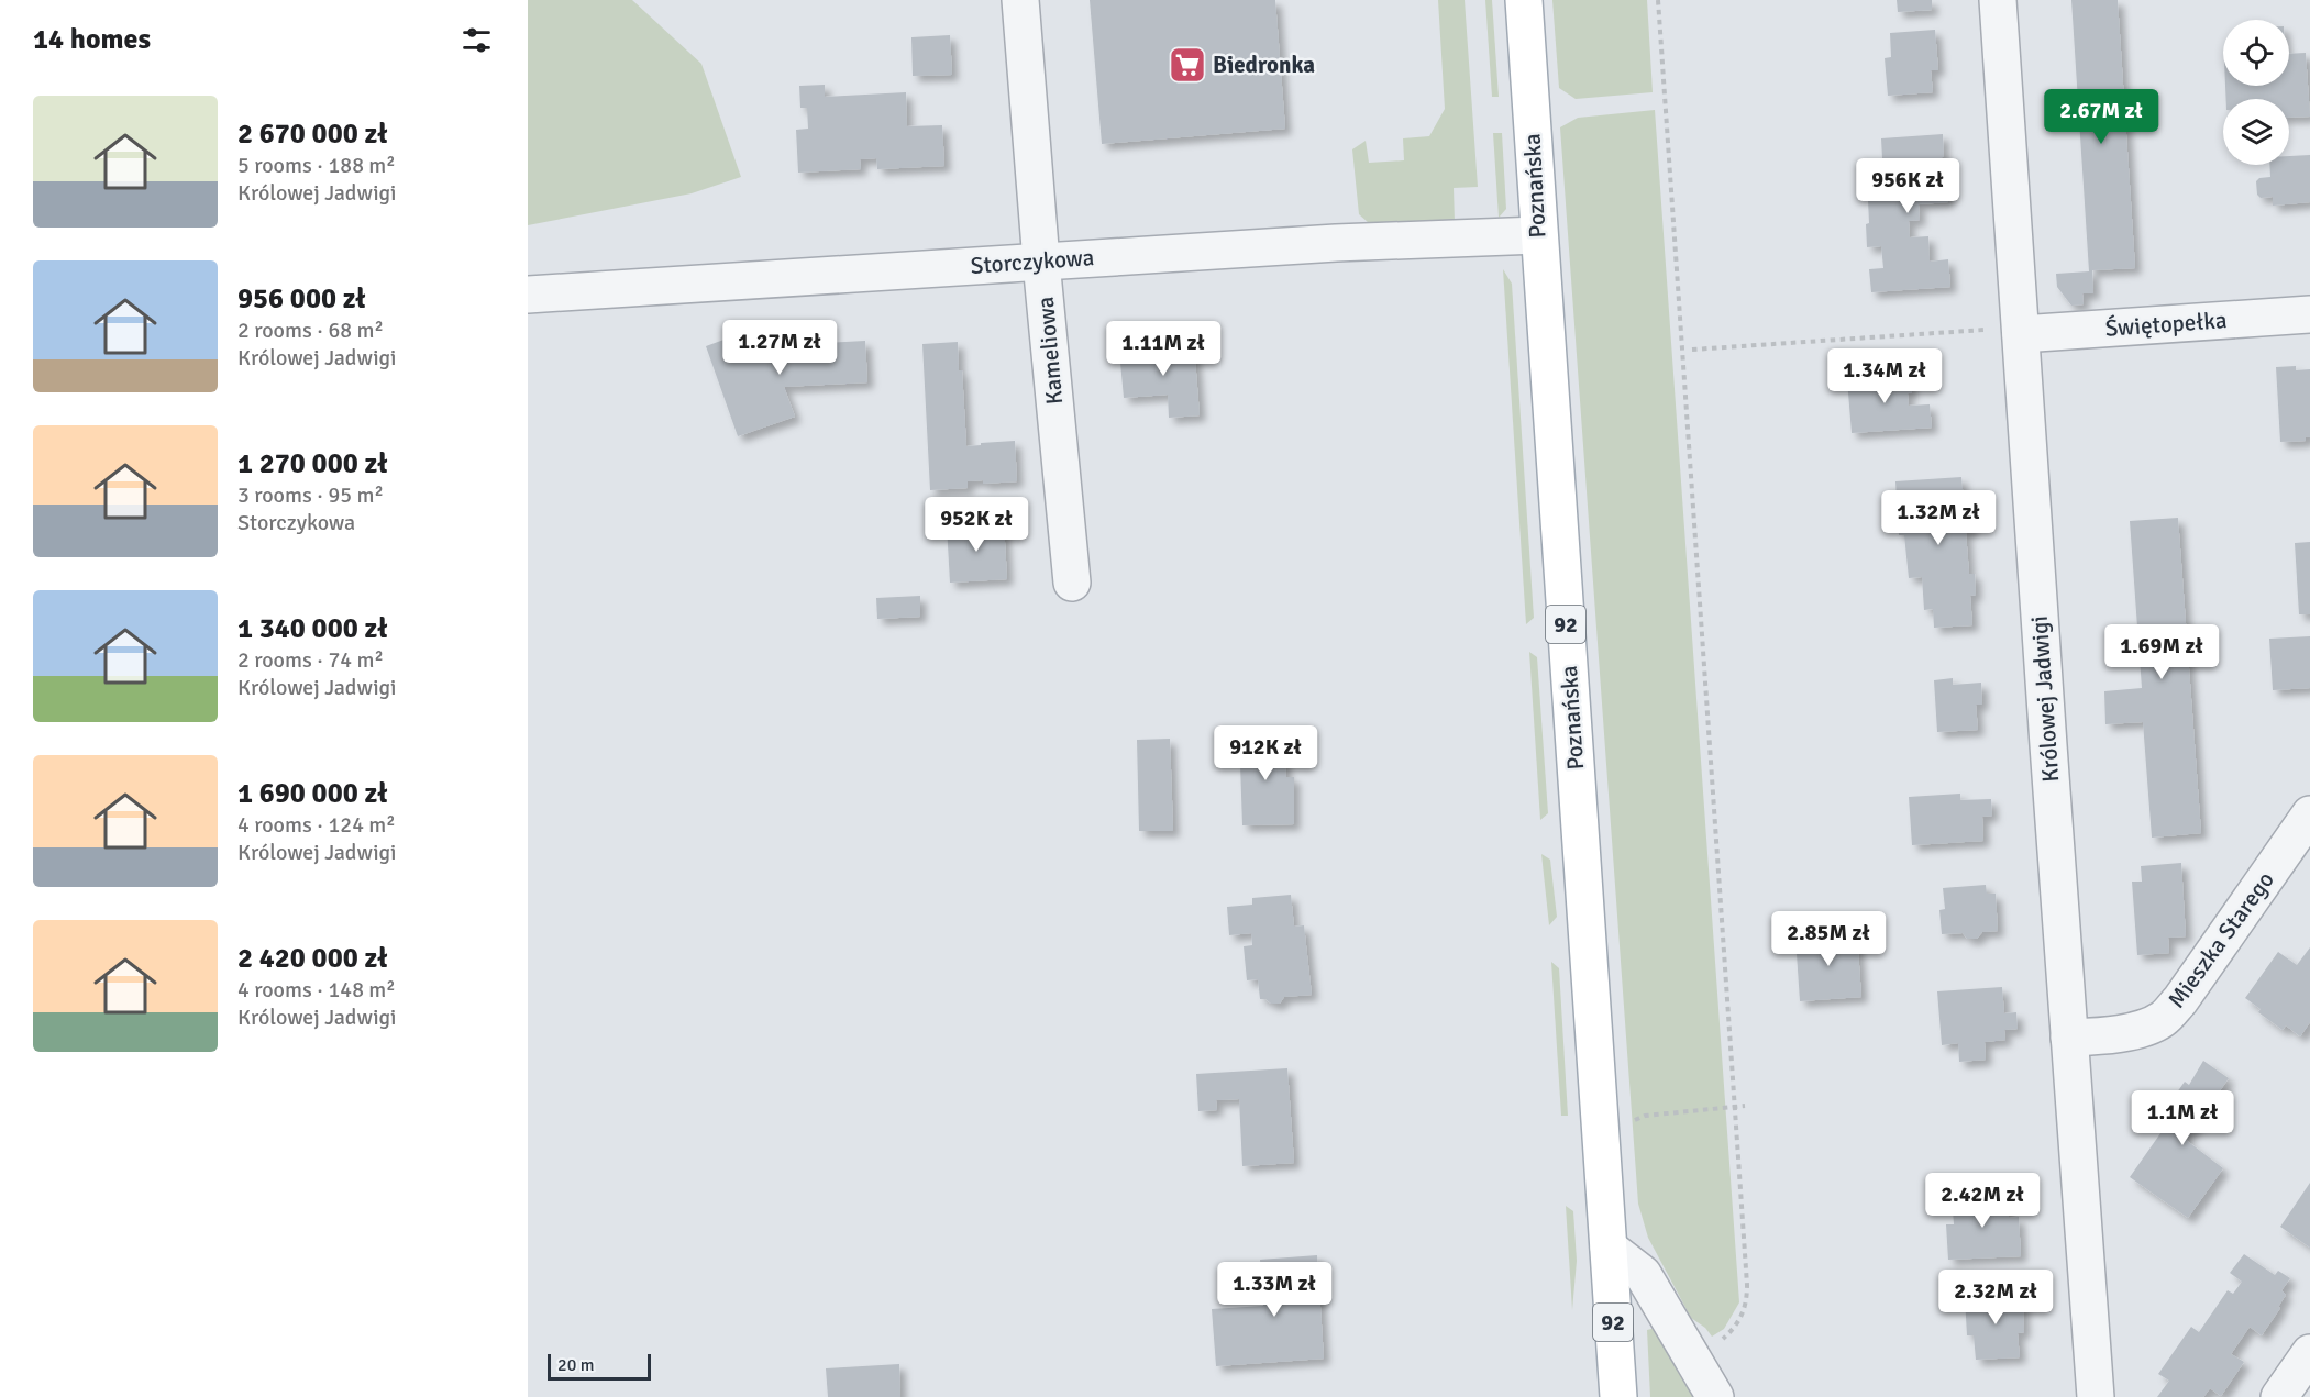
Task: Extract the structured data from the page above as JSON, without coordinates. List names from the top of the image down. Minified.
{"streets":{"main road":["Poznańska","92"],"street":["Storczykowa","Świętopełka","Kameliowa","Królowej Jadwigi","Mieszka Starego"]},"crossings":[["Poznańska","Storczykowa"],["Storczykowa","Kameliowa"],["Świętopełka","Królowej Jadwigi"],["Królowej Jadwigi","Mieszka Starego"]],"places":{"supermarket":["Biedronka"]},"scale_bar":"20 m","page":{"heading":"14 homes","list":[{"name":"2 670 000 zł","note":"5 rooms · 188 m² · Królowej Jadwigi"},{"name":"956 000 zł","note":"2 rooms · 68 m² · Królowej Jadwigi"},{"name":"1 270 000 zł","note":"3 rooms · 95 m² · Storczykowa"},{"name":"1 340 000 zł","note":"2 rooms · 74 m² · Królowej Jadwigi"},{"name":"1 690 000 zł","note":"4 rooms · 124 m² · Królowej Jadwigi"},{"name":"2 420 000 zł","note":"4 rooms · 148 m² · Królowej Jadwigi"}],"price":["2.67M zł","956K zł","1.27M zł","1.11M zł","1.34M zł","1.32M zł","952K zł","1.69M zł","912K zł","2.85M zł","1.1M zł","2.42M zł","1.33M zł","2.32M zł"],"scale":"20 m"}}
